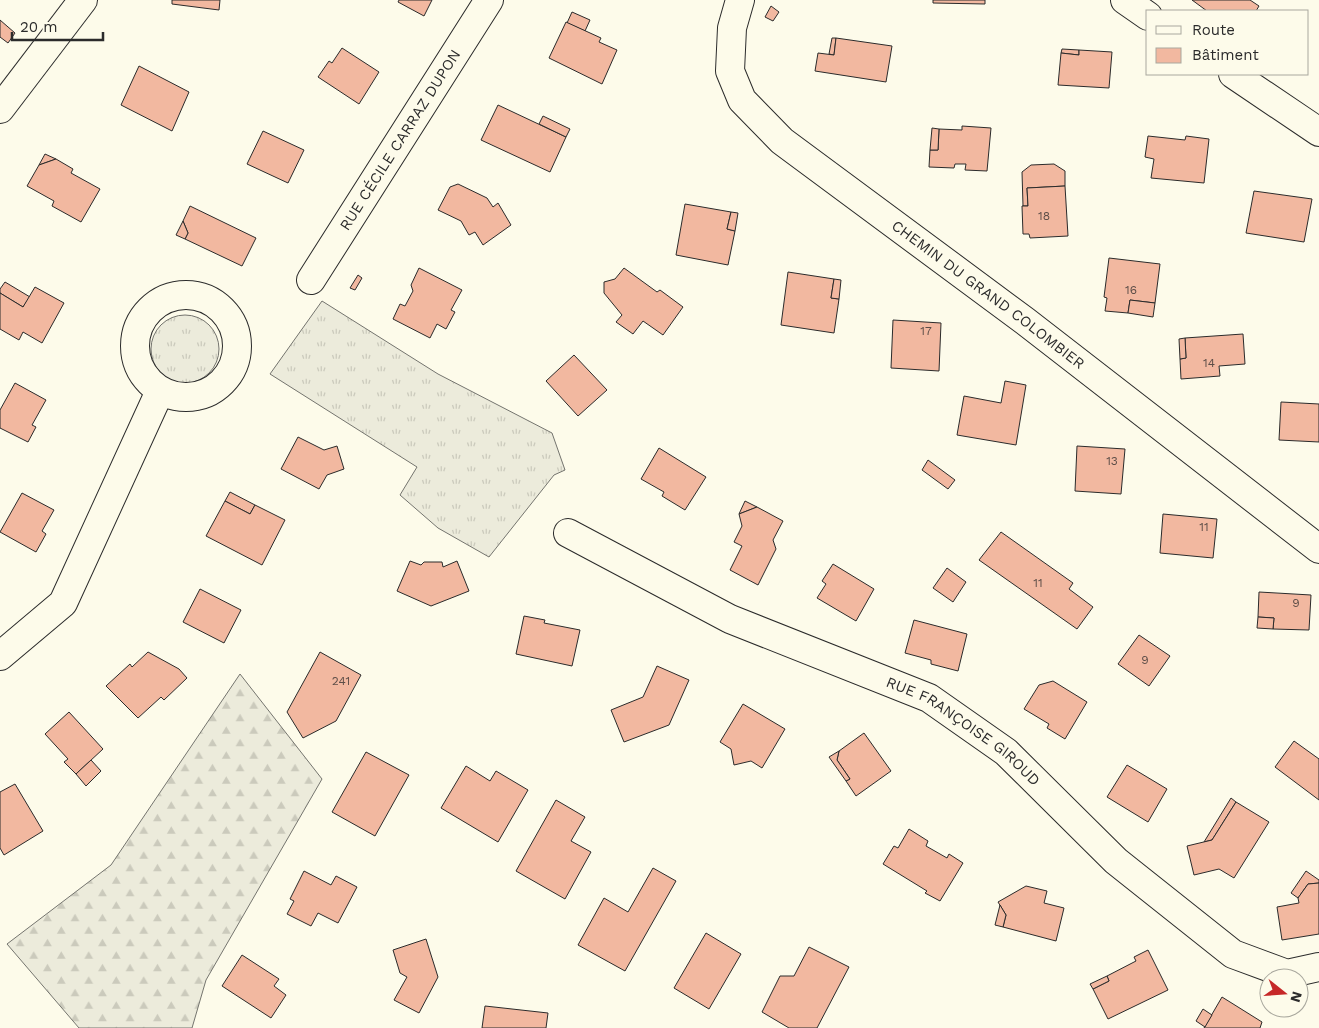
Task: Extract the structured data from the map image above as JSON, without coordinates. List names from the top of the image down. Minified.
{"streets":{"street":["RUE CÉCILE CARRAZ DUPON","CHEMIN DU GRAND COLOMBIER","RUE FRANÇOISE GIROUD"]},"house_numbers":["18","16","17","14","13","11","11","9","9","241"],"legend":["Route","Bâtiment"],"scale_bar":"20 m","north":"right"}
